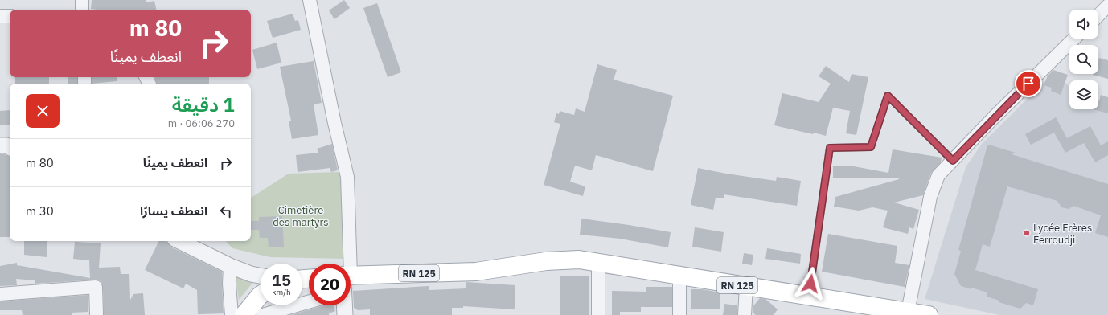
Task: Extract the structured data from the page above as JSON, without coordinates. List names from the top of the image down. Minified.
{"streets":{"main road":["RN 125"]},"parks":["Cimetière des martyrs"],"places":["Lycée Frères Ferroudji"],"page":{"turn":["80 m","انعطف يمينًا"],"heading":["1 دقيقة","270 m · 06:06"],"list":[{"name":"انعطف يمينًا","value":"80 m"},{"name":"انعطف يسارًا","value":"30 m"}],"speed":"15 km/h","limit":"20"}}
